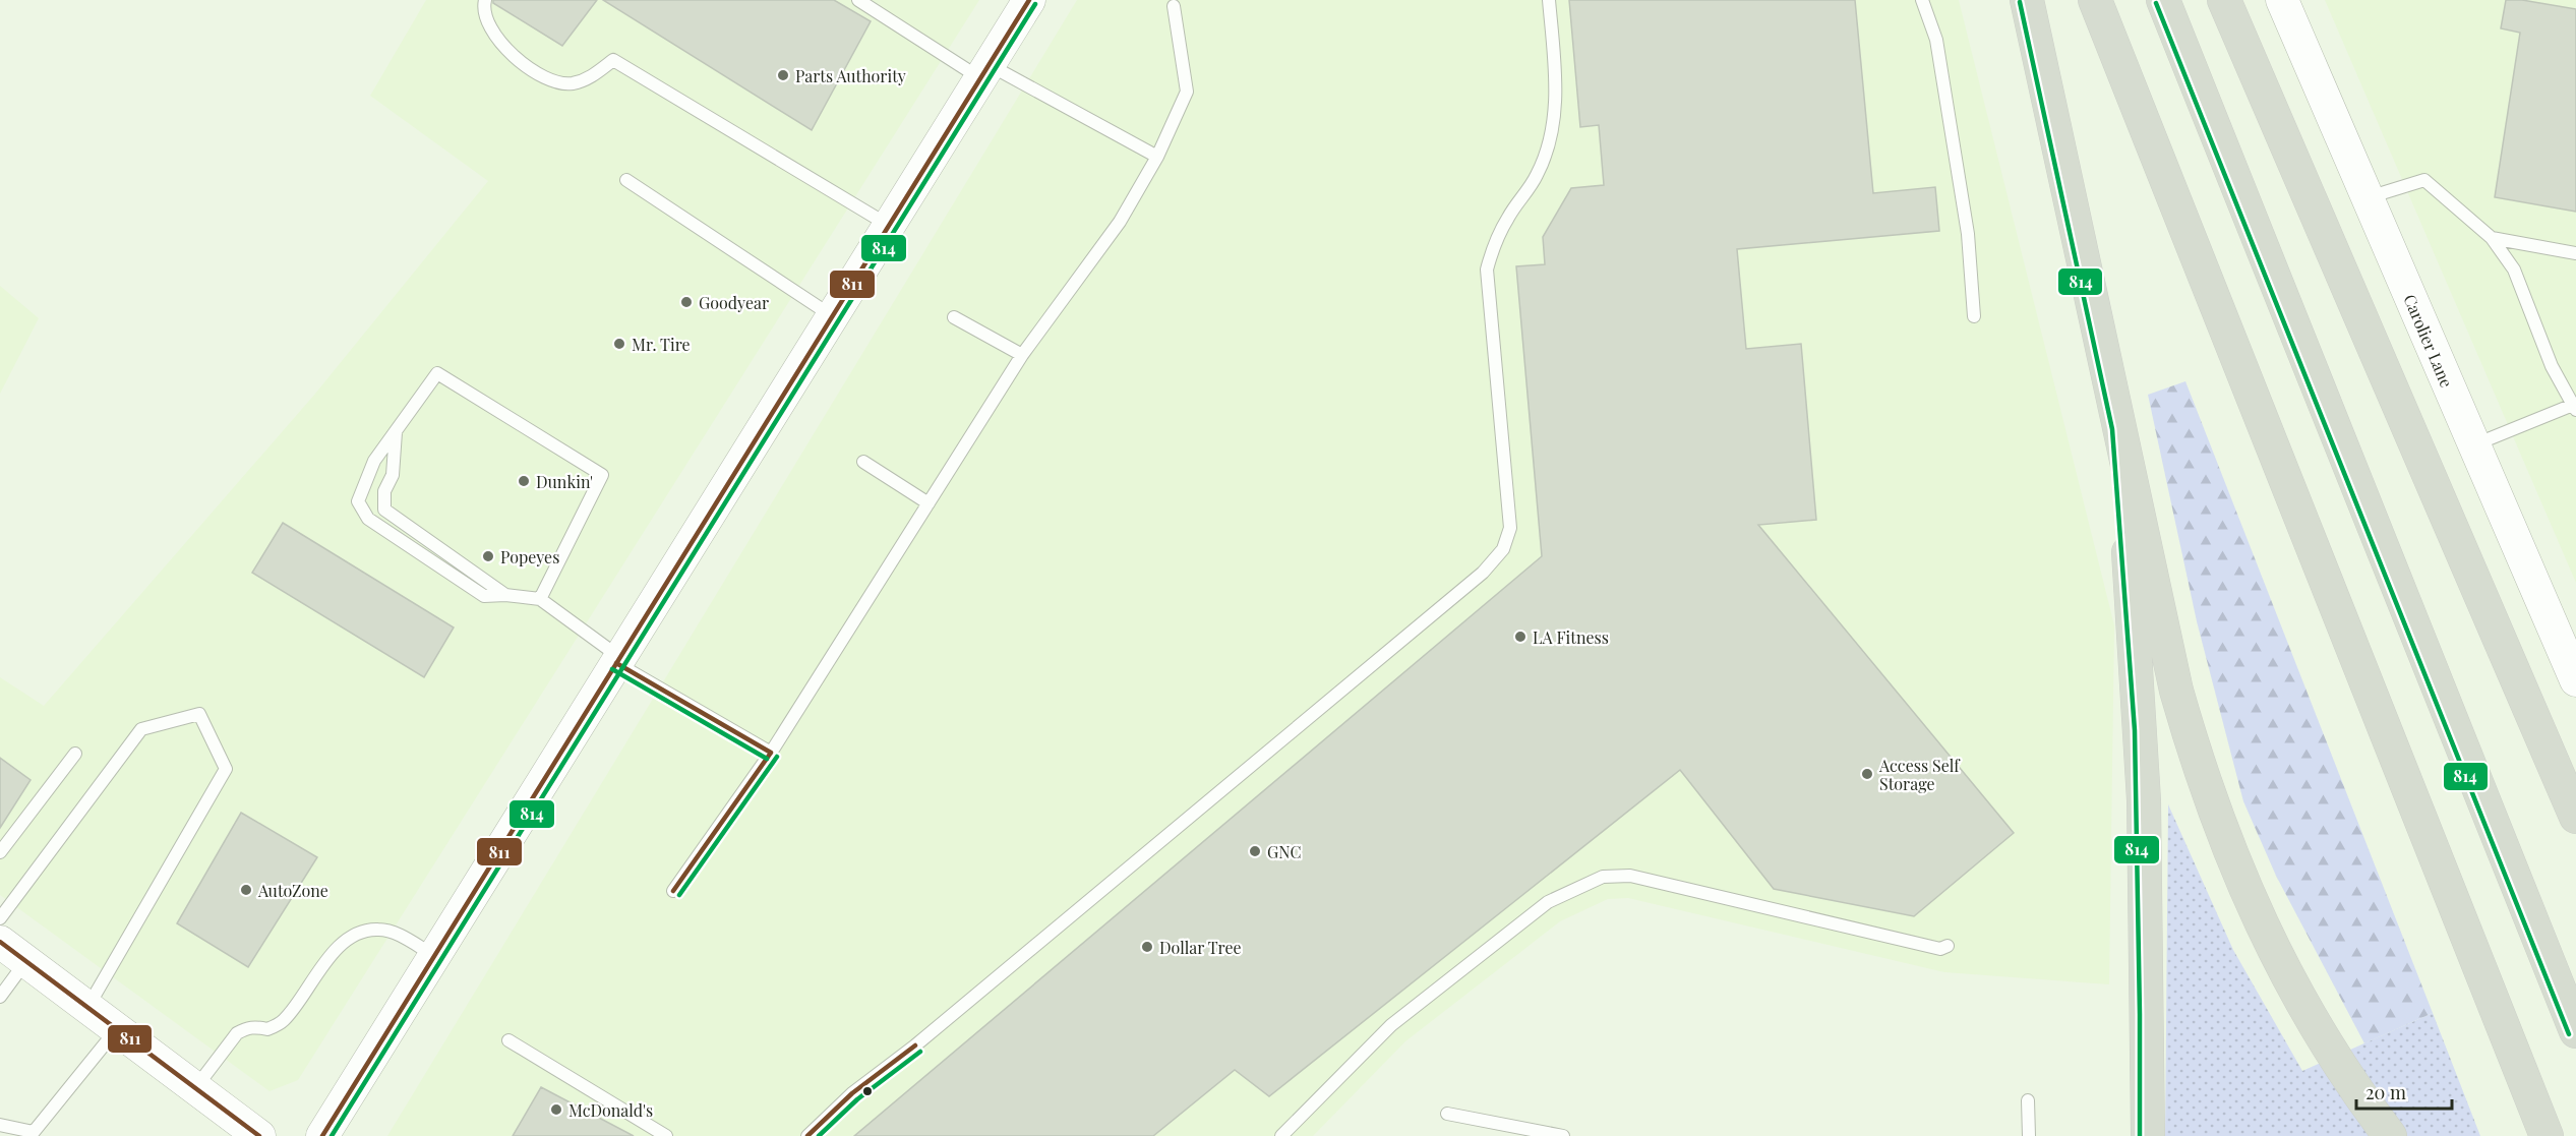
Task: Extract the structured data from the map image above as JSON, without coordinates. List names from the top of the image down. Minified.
{"streets":{"street":["Carolier Lane"]},"places":["Parts Authority","Goodyear","Mr. Tire","Dunkin'","Popeyes","LA Fitness","Access Self Storage","GNC","AutoZone","Dollar Tree","McDonald's"],"lines":["transit line 811","transit line 814"],"scale_bar":"20 m"}
